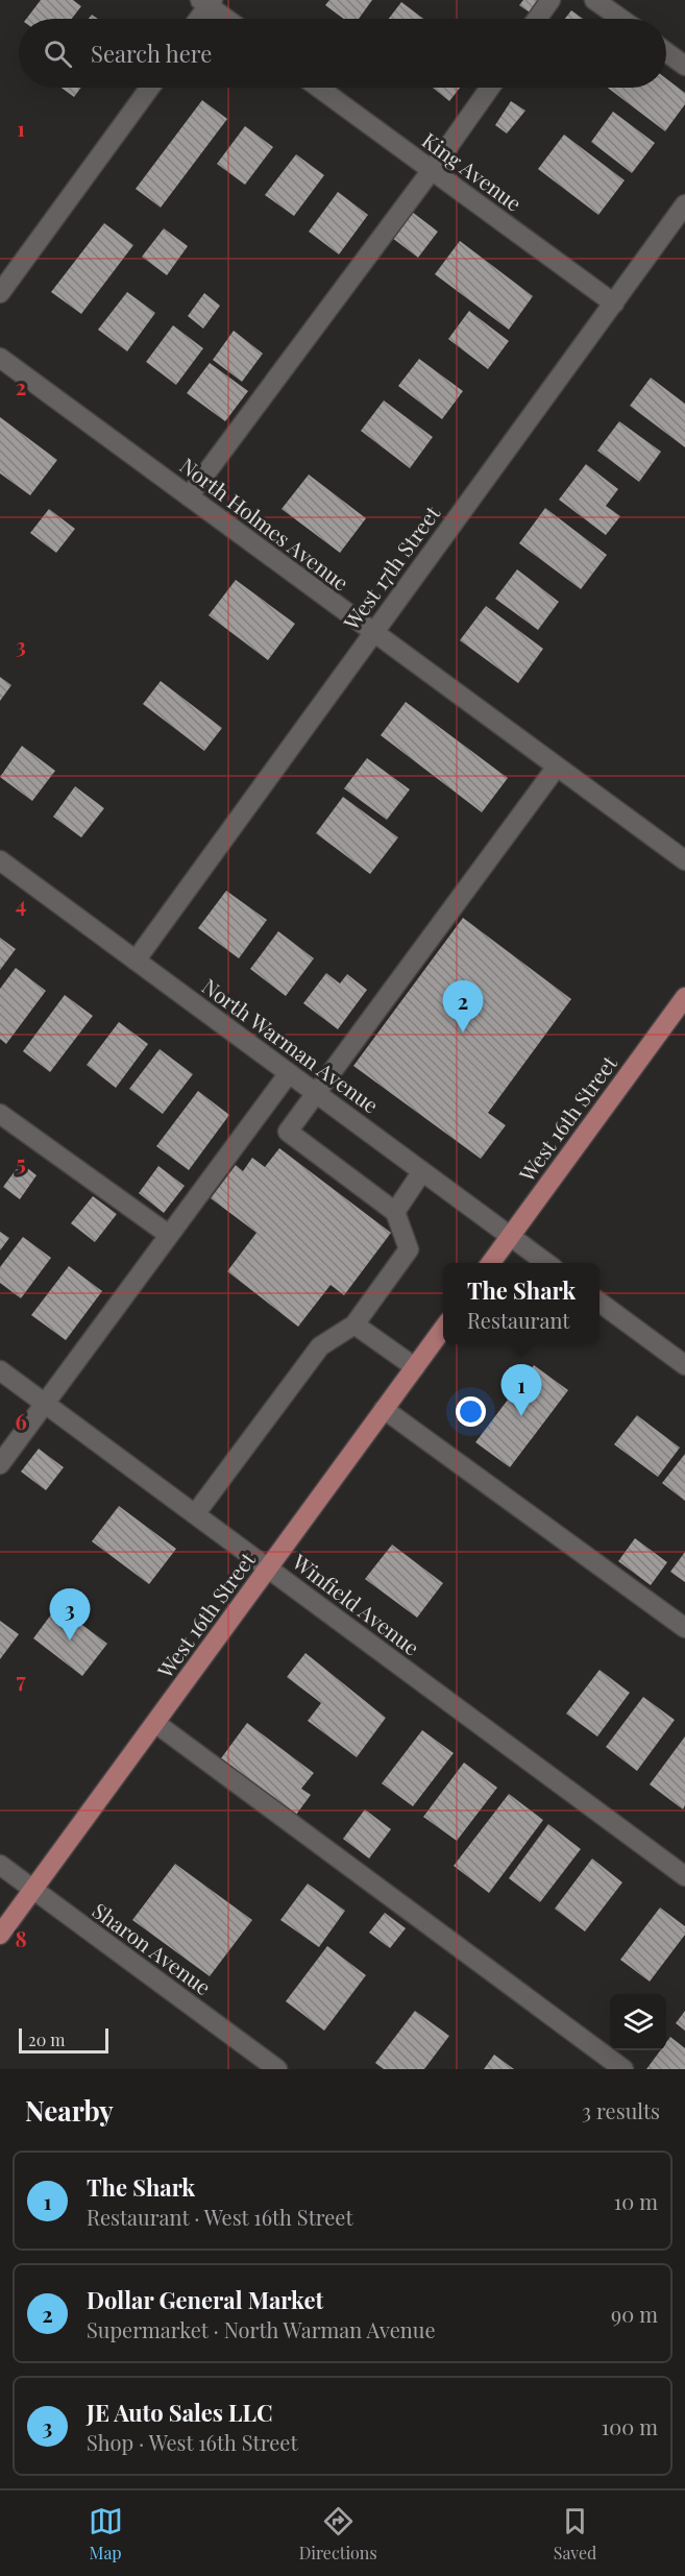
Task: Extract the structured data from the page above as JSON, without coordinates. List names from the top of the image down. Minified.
{"streets":{"main road":["West 16th Street"],"street":["King Avenue","North Holmes Avenue","West 17th Street","North Warman Avenue","Winfield Avenue","Sharon Avenue"]},"crossings":[["King Avenue","West 17th Street"],["North Holmes Avenue","West 17th Street"],["West 17th Street","North Warman Avenue"],["North Warman Avenue","West 16th Street"],["West 16th Street","Winfield Avenue"],["West 16th Street","Sharon Avenue"]],"scale_bar":"20 m","page":{"search":"Search here","pins":["2","1","3"],"popup":["The Shark","Restaurant"],"scale":"20 m","heading":["Nearby","3 results"],"list":[{"mark":"1","name":"The Shark","note":"Restaurant · West 16th Street","value":"10 m"},{"mark":"2","name":"Dollar General Market","note":"Supermarket · North Warman Avenue","value":"90 m"},{"mark":"3","name":"JE Auto Sales LLC","note":"Shop · West 16th Street","value":"100 m"}],"nav":["Map","Directions","Saved"]},"grid":{"rows":["1","2","3","4","5","6","7","8"]}}
